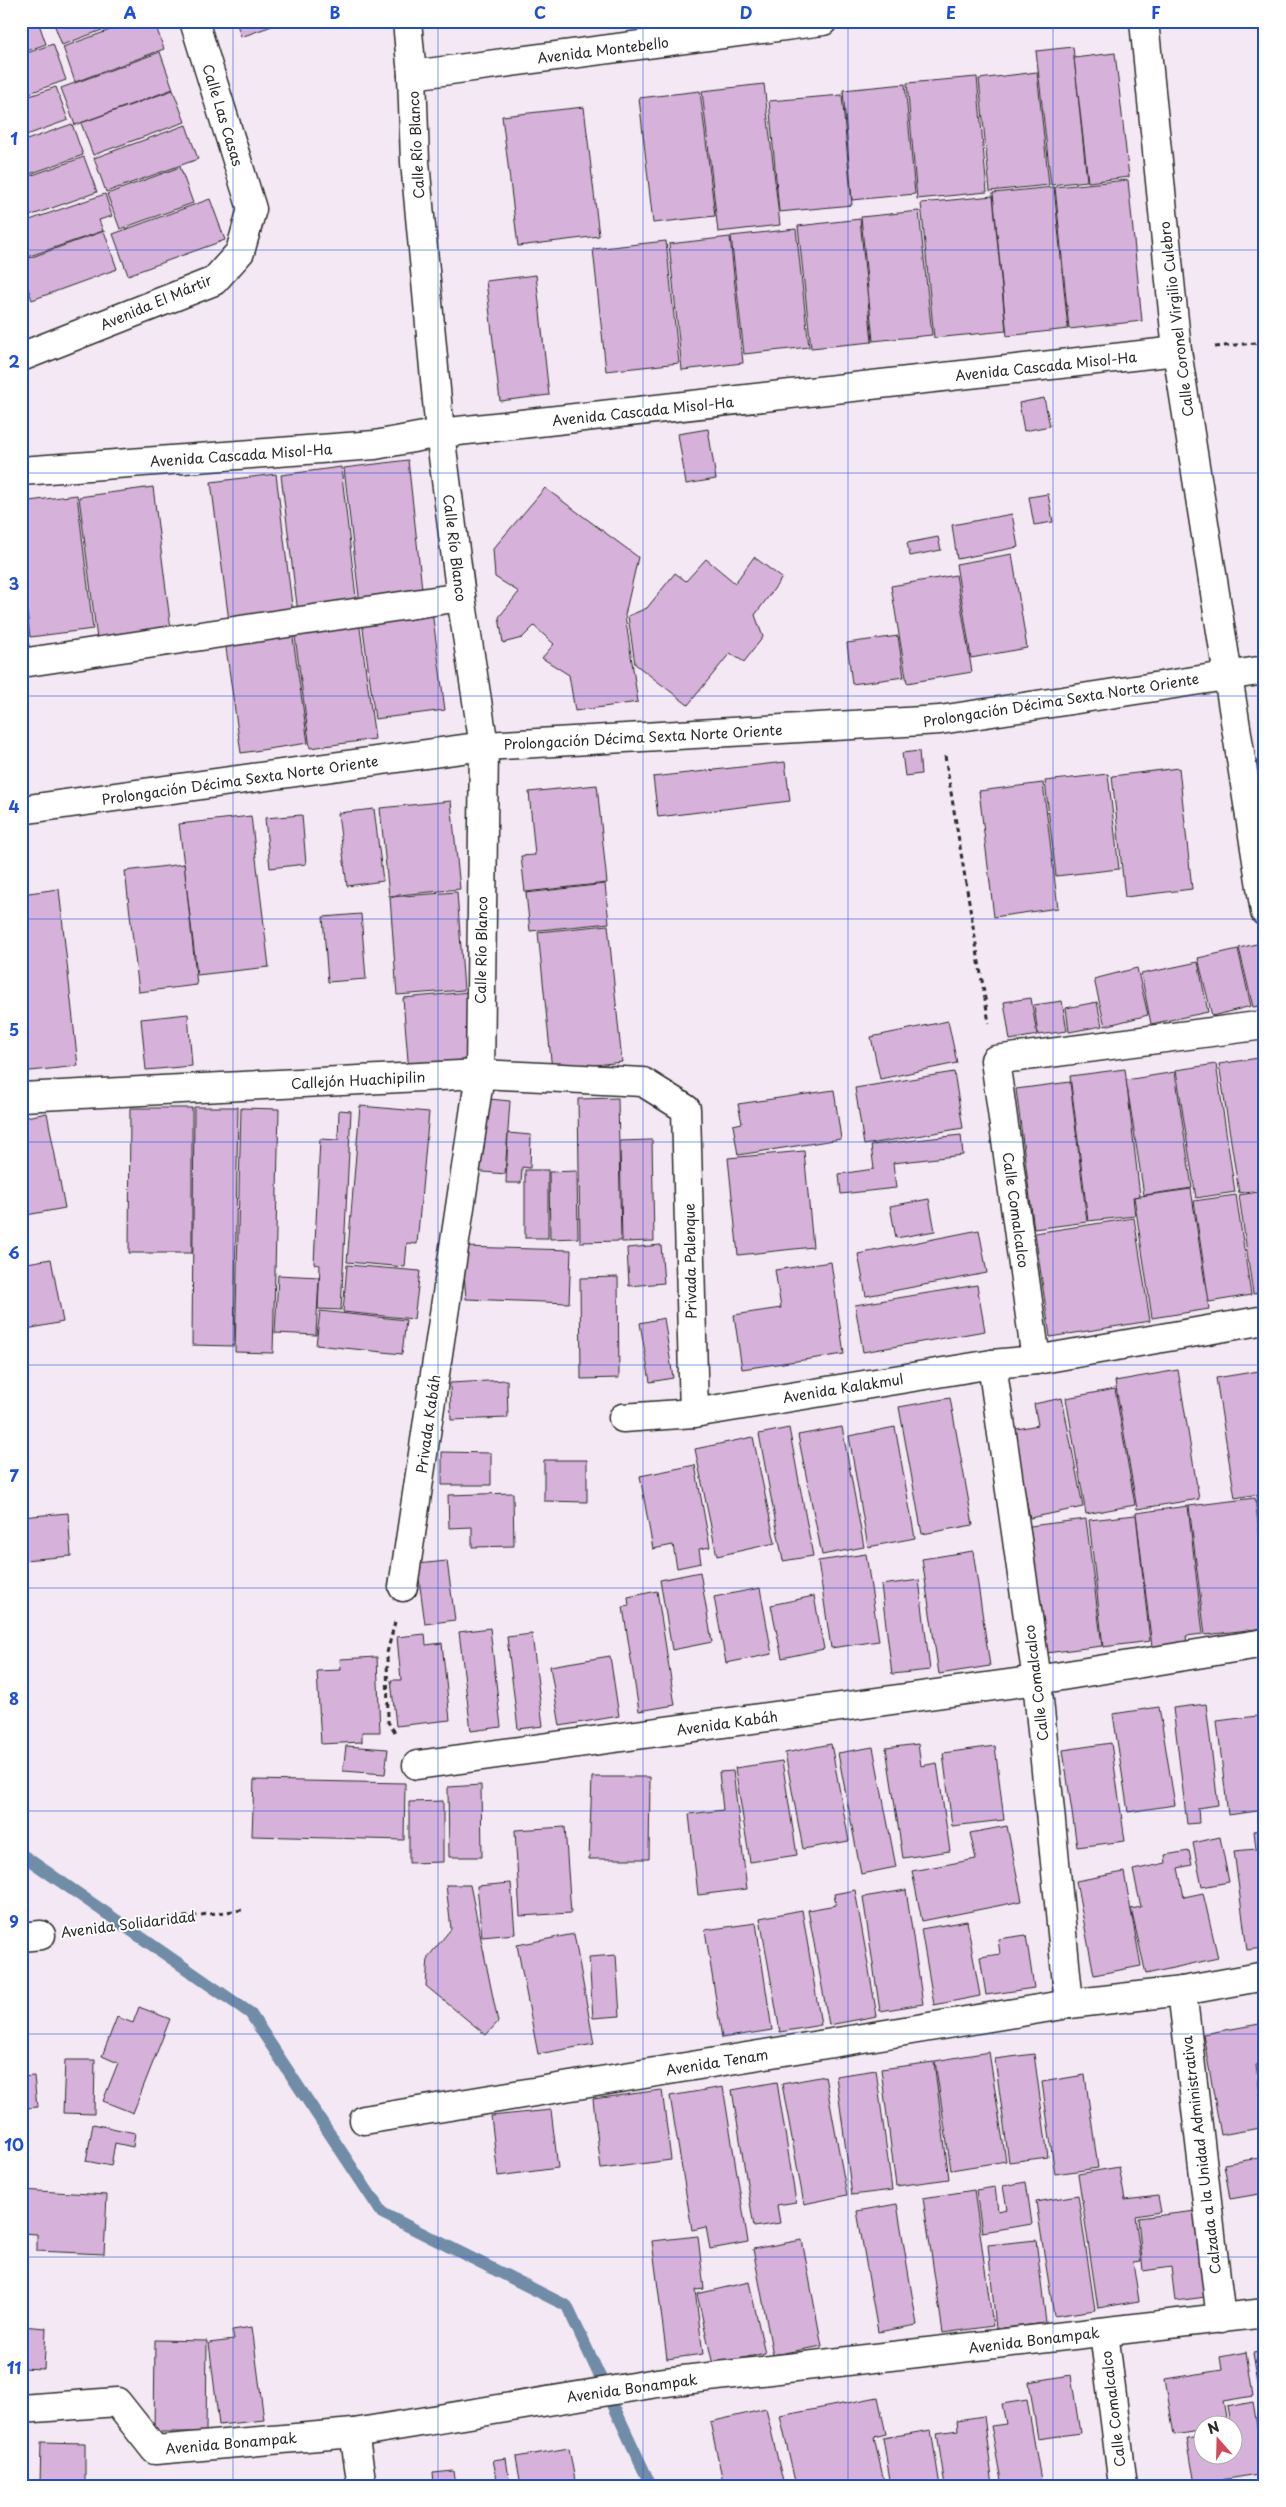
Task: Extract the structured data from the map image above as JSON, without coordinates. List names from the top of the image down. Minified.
{"streets":{"street":["Avenida Montebello","Calle Las Casas","Calle Río Blanco","Avenida El Mártir","Calle Coronel Virgilio Culebro","Avenida Cascada Misol-Ha","Prolongación Décima Sexta Norte Oriente","Callejón Huachipilin","Calle Comalcalco","Privada Palenque","Avenida Kalakmul","Privada Kabáh","Avenida Kabáh","Avenida Tenam","Calzada a la Unidad Administrativa","Avenida Bonampak"],"path":["Avenida Solidaridad"]},"crossings":[["Avenida Montebello","Calle Río Blanco"],["Calle Las Casas","Avenida El Mártir"],["Calle Río Blanco","Avenida Cascada Misol-Ha"],["Calle Río Blanco","Prolongación Décima Sexta Norte Oriente"],["Calle Río Blanco","Callejón Huachipilin"],["Calle Río Blanco","Privada Kabáh"],["Calle Coronel Virgilio Culebro","Avenida Cascada Misol-Ha"],["Calle Coronel Virgilio Culebro","Prolongación Décima Sexta Norte Oriente"],["Callejón Huachipilin","Privada Palenque"],["Callejón Huachipilin","Privada Kabáh"],["Calle Comalcalco","Avenida Kalakmul"],["Calle Comalcalco","Avenida Kabáh"],["Calle Comalcalco","Avenida Tenam"],["Calle Comalcalco","Avenida Bonampak"],["Privada Palenque","Avenida Kalakmul"],["Calzada a la Unidad Administrativa","Avenida Bonampak"]],"north":"top","grid":{"columns":["A","B","C","D","E","F"],"rows":["1","2","3","4","5","6","7","8","9","10","11"]}}
